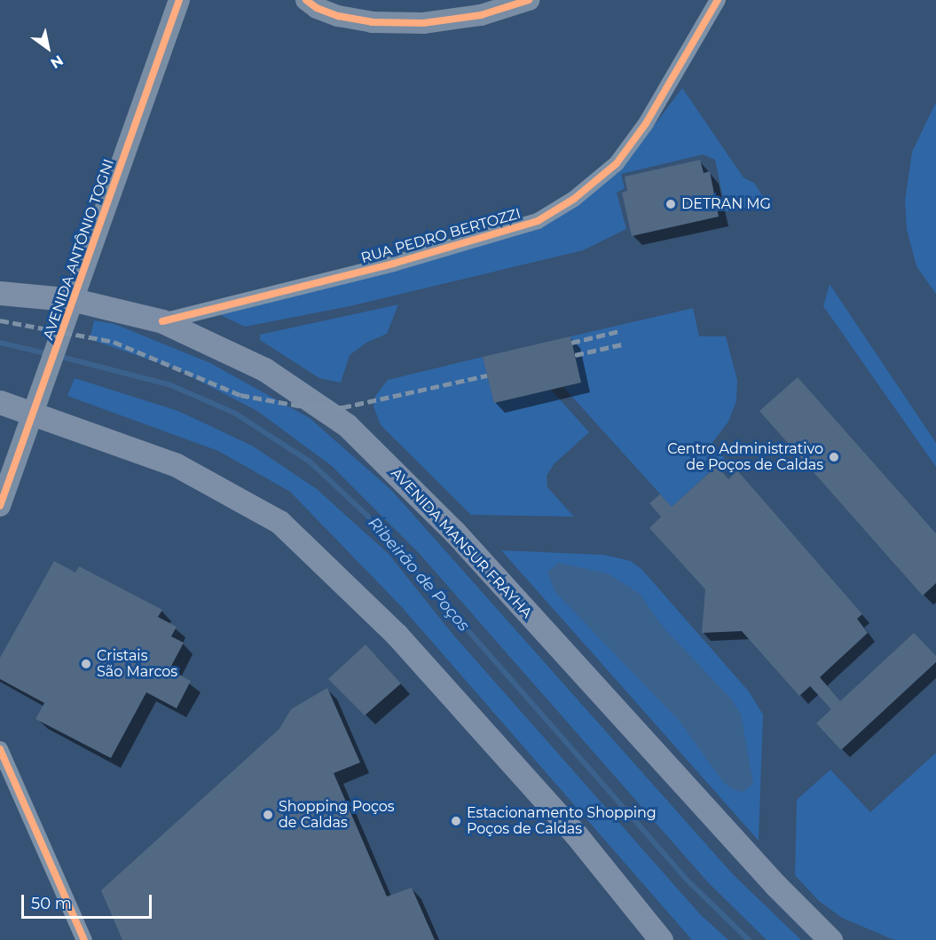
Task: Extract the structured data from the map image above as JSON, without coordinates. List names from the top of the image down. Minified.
{"streets":{"main road":["AVENIDA MANSUR FRAYHA"],"street":["RUA PEDRO BERTOZZI","AVENIDA ANTÔNIO TOGNI"]},"crossings":[["RUA PEDRO BERTOZZI","AVENIDA MANSUR FRAYHA"],["AVENIDA ANTÔNIO TOGNI","AVENIDA MANSUR FRAYHA"]],"water":["Ribeirão de Poços"],"places":["DETRAN MG","Centro Administrativo de Poços de Caldas","Cristais São Marcos","Shopping Poços de Caldas","Estacionamento Shopping Poços de Caldas"],"scale_bar":"50 m","north":"bottom right"}
